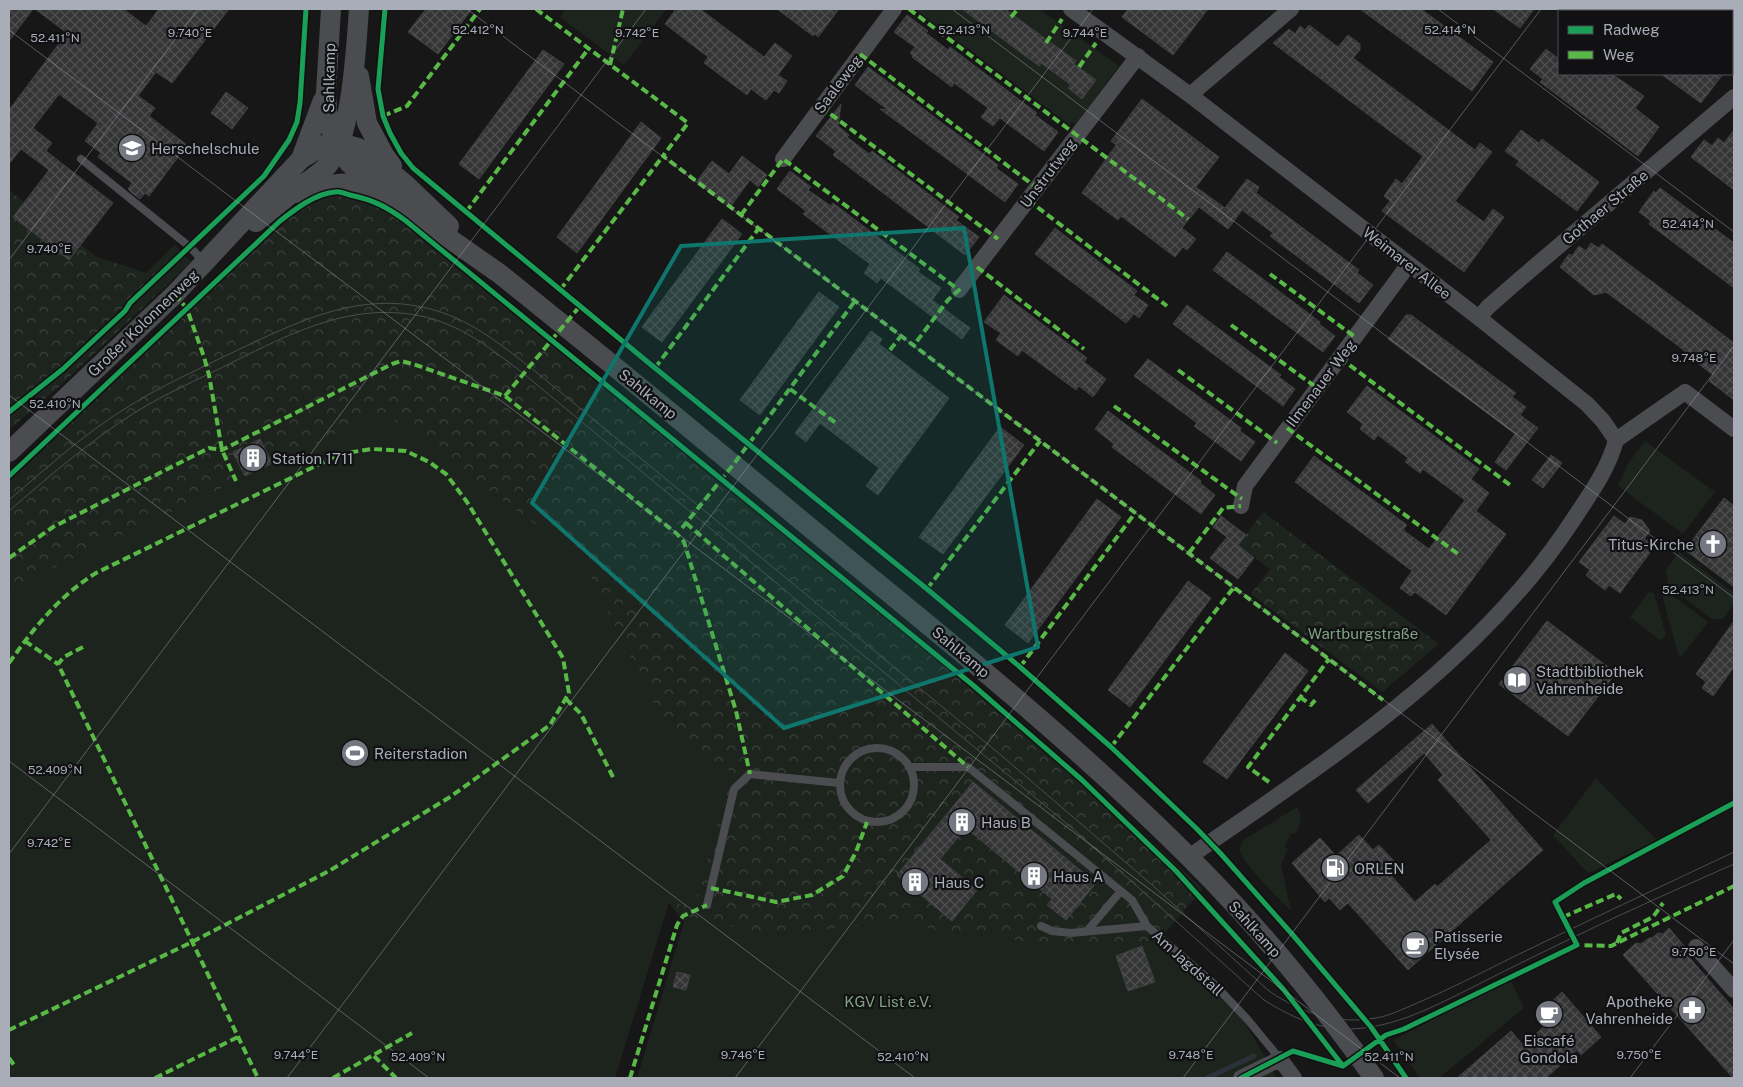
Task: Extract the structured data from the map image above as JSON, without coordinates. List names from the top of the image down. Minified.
{"streets":{"street":["Sahlkamp","Saaleweg","Unstrutweg","Gothaer Straße","Weimarer Allee","Großer Kolonnenweg","Ilmenauer Weg","Am Jagdstall"]},"crossings":[["Sahlkamp","Großer Kolonnenweg"],["Unstrutweg","Weimarer Allee"],["Gothaer Straße","Weimarer Allee"],["Weimarer Allee","Ilmenauer Weg"]],"parks":["Wartburgstraße","KGV List e.V."],"places":{"school or university":["Herschelschule"],"building":["Station 1711","Haus B","Haus A","Haus C"],"church":["Titus-Kirche"],"library":["Stadtbibliothek Vahrenheide"],"sports":["Reiterstadion"],"fuel station":["ORLEN"],"cafe":["Patisserie Elysée","Eiscafé Gondola"],"pharmacy":["Apotheke Vahrenheide"]},"legend":["Radweg","Weg"],"coordinates":["52.412°N","52.413°N","52.414°N","9.740°E","9.742°E","9.744°E","52.411°N","9.748°E","52.410°N","52.409°N","9.750°E","9.746°E"]}
